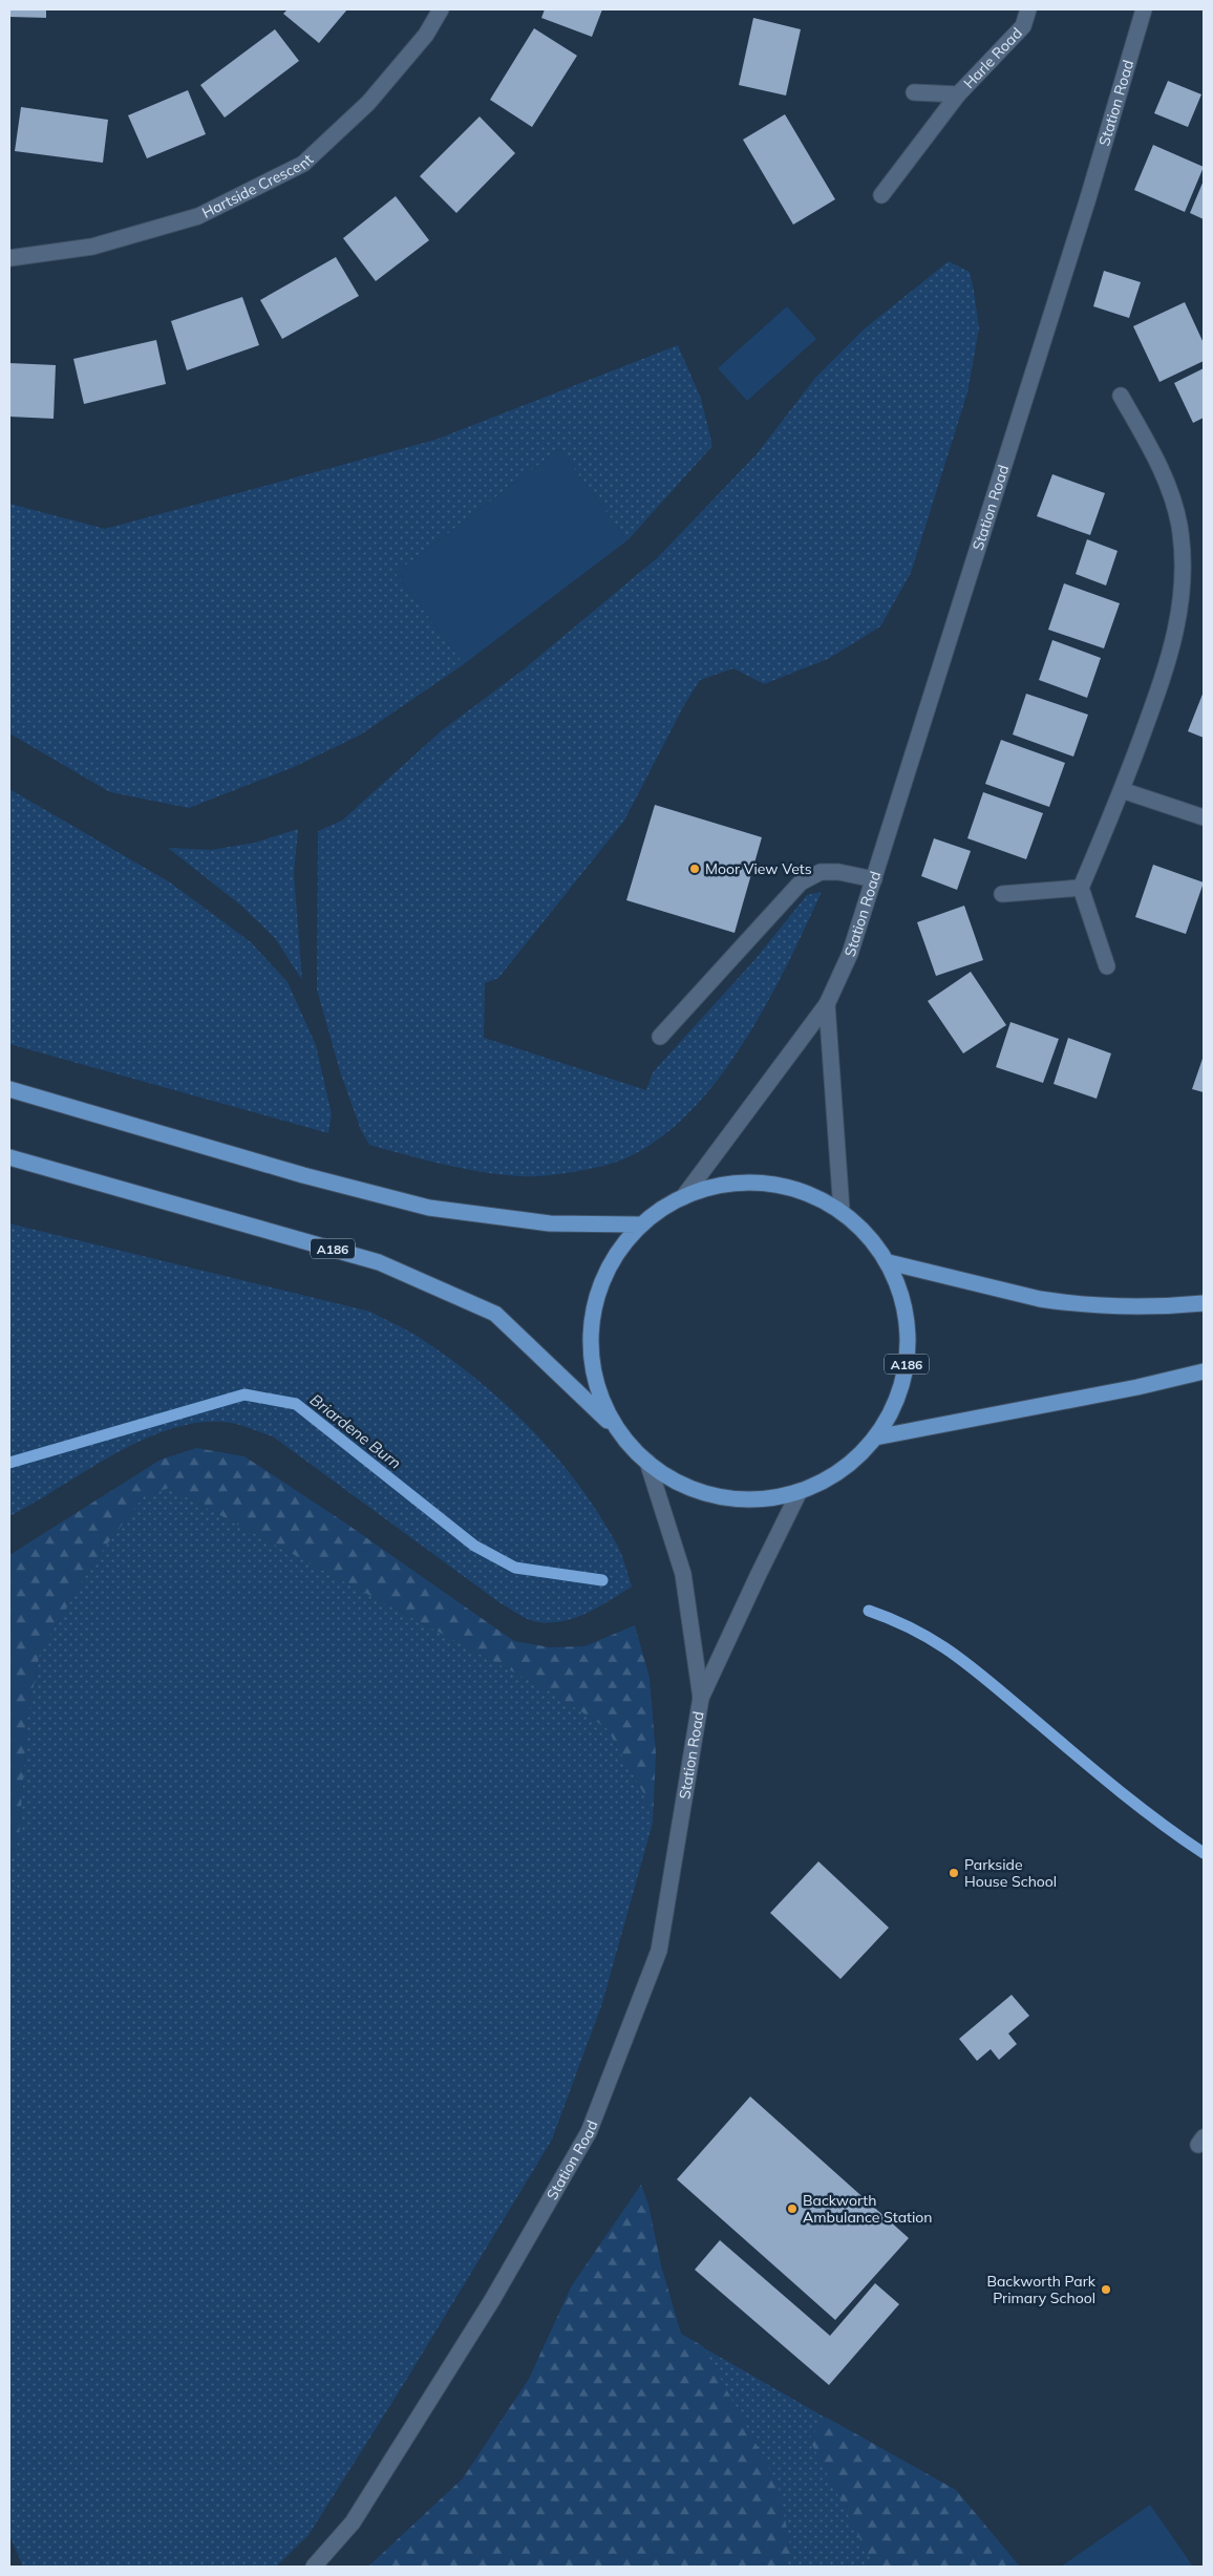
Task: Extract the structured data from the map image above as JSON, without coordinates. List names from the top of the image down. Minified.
{"streets":{"main road":["Harle Road","Station Road","Hartside Crescent","A186"]},"crossings":[["Station Road","A186"]],"water":["Briardene Burn"],"places":["Moor View Vets","Parkside House School","Backworth Ambulance Station","Backworth Park Primary School"]}
